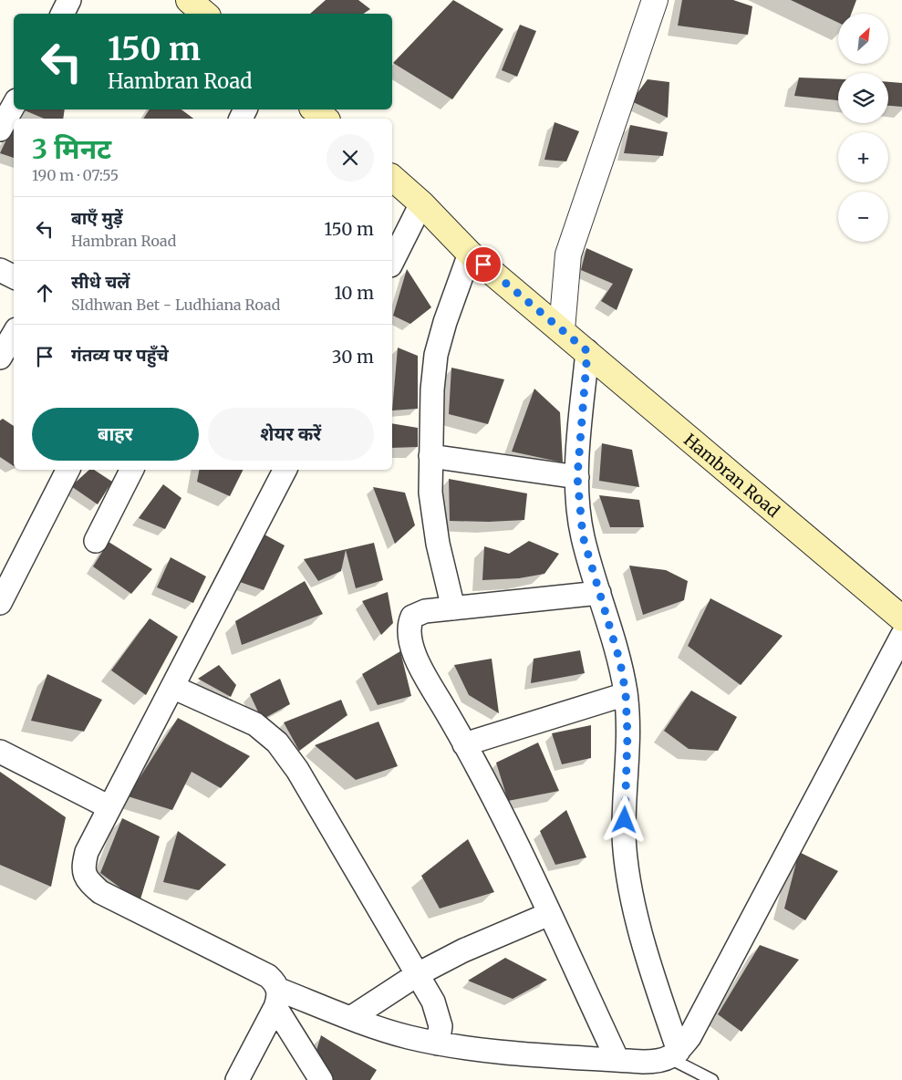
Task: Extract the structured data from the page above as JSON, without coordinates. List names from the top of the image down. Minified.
{"streets":{"main road":["Hambran Road"]},"north":"top right","page":{"map_buttons":["+","−"],"turn":["150 m","Hambran Road"],"heading":["3 मिनट","190 m · 07:55"],"list":[{"name":"बाएँ मुड़ें","note":"Hambran Road","value":"150 m"},{"name":"सीधे चलें","note":"SIdhwan Bet - Ludhiana Road","value":"10 m"},{"name":"गंतव्य पर पहुँचे","value":"30 m"}],"buttons":["बाहर","शेयर करें"]}}
